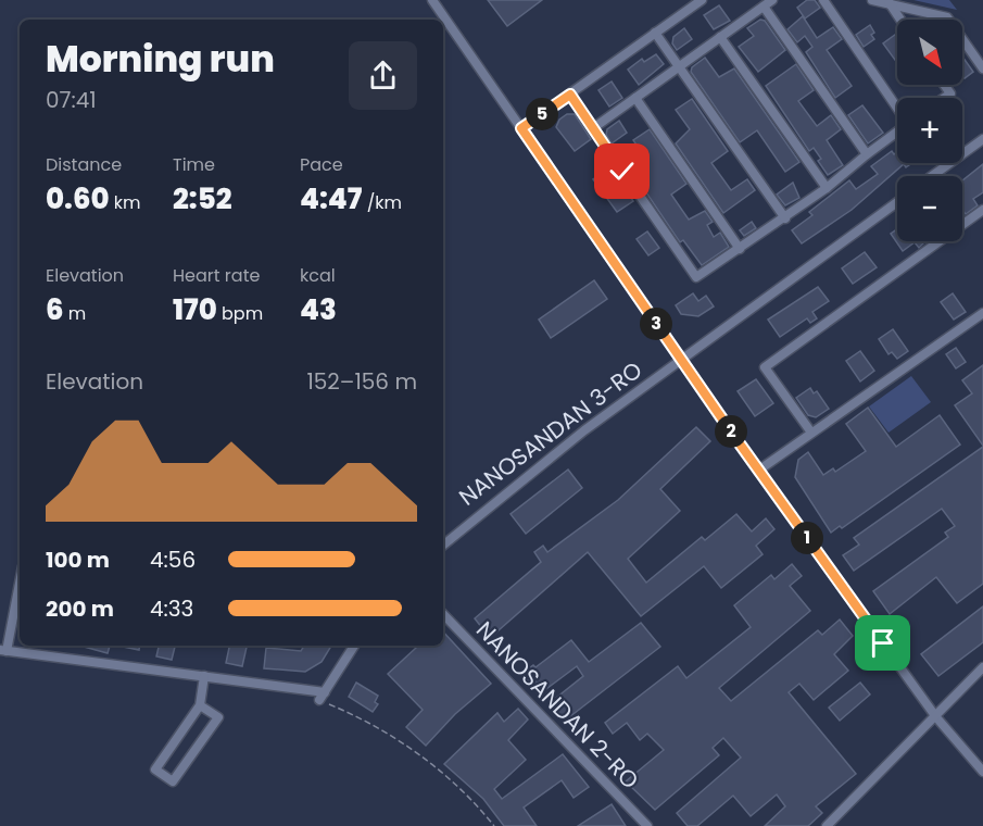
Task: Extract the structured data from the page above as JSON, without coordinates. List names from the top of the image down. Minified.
{"streets":{"street":["NANOSANDAN 3-RO","NANOSANDAN 2-RO"]},"north":"bottom right","page":{"map_buttons":["+","−"],"heading":["Morning run","07:41"],"pins":["5","3","2","1"],"stats":[["Distance","0.60 km"],["Time","2:52"],["Pace","4:47 /km"],["Elevation","6 m"],["Heart rate","170 bpm"],["kcal","43"]],"chart":["Elevation","152–156 m"],"list":[{"name":"100 m","note":"4:56"},{"name":"200 m","note":"4:33"}]}}
